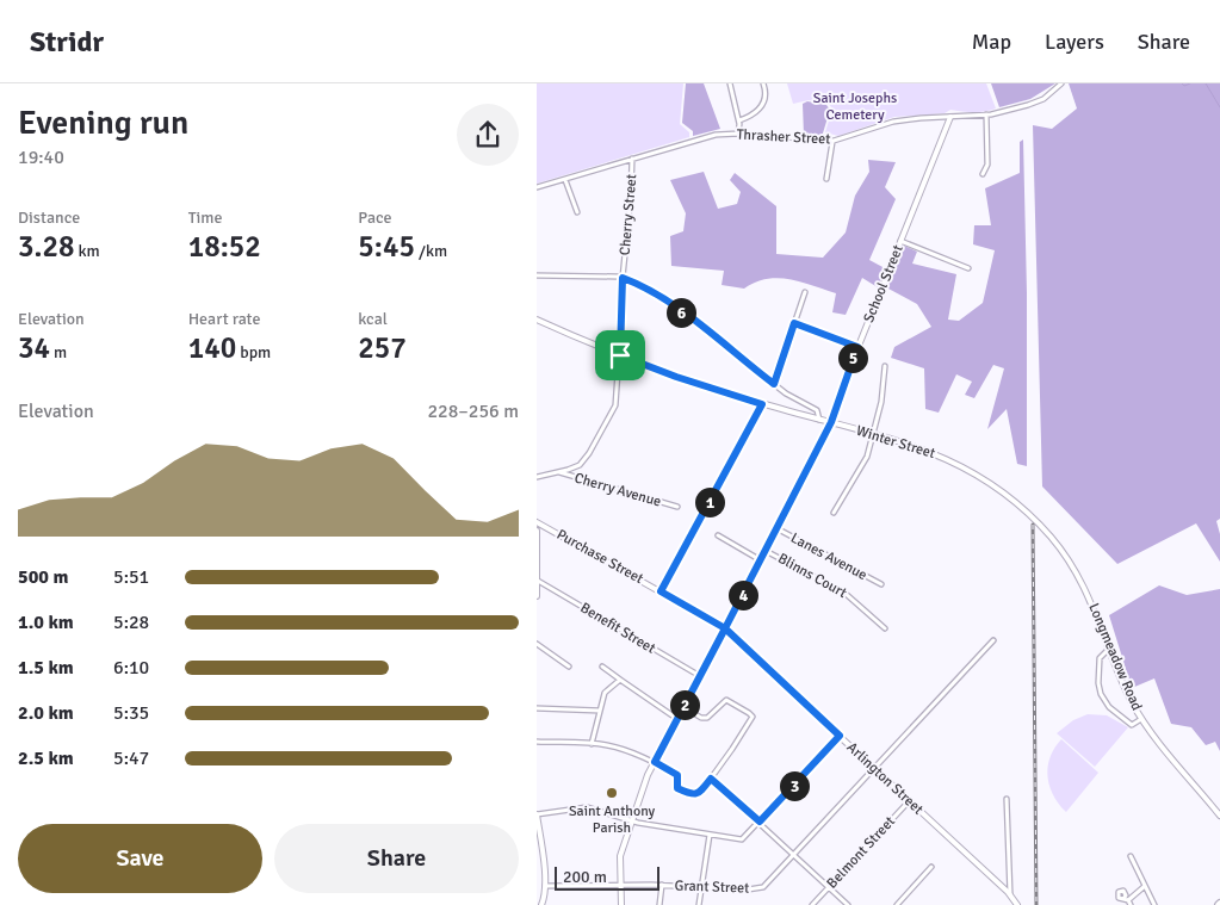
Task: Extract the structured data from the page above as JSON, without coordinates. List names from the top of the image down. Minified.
{"streets":{"street":["Thrasher Street","Cherry Street","School Street","Winter Street","Cherry Avenue","Purchase Street","Lanes Avenue","Blinns Court","Benefit Street","Longmeadow Road","Arlington Street","Belmont Street","Grant Street"]},"crossings":[["Thrasher Street","Cherry Street"],["Thrasher Street","School Street"],["Cherry Street","Winter Street"],["Cherry Street","Cherry Avenue"],["School Street","Winter Street"],["School Street","Purchase Street"],["School Street","Lanes Avenue"],["School Street","Blinns Court"],["School Street","Benefit Street"],["School Street","Arlington Street"],["School Street","Grant Street"],["Winter Street","Longmeadow Road"],["Purchase Street","Arlington Street"],["Arlington Street","Belmont Street"],["Arlington Street","Grant Street"]],"parks":["Saint Josephs Cemetery"],"places":["Saint Anthony Parish"],"scale_bar":"200 m","page":{"header":"Stridr","nav":["Map","Layers","Share"],"heading":["Evening run","19:40"],"stats":[["Distance","3.28 km"],["Time","18:52"],["Pace","5:45 /km"],["Elevation","34 m"],["Heart rate","140 bpm"],["kcal","257"]],"pins":["6","5","1","4","2","3"],"chart":["Elevation","228–256 m"],"list":[{"name":"500 m","note":"5:51"},{"name":"1.0 km","note":"5:28"},{"name":"1.5 km","note":"6:10"},{"name":"2.0 km","note":"5:35"},{"name":"2.5 km","note":"5:47"}],"buttons":["Save","Share"],"scale":"200 m"}}
